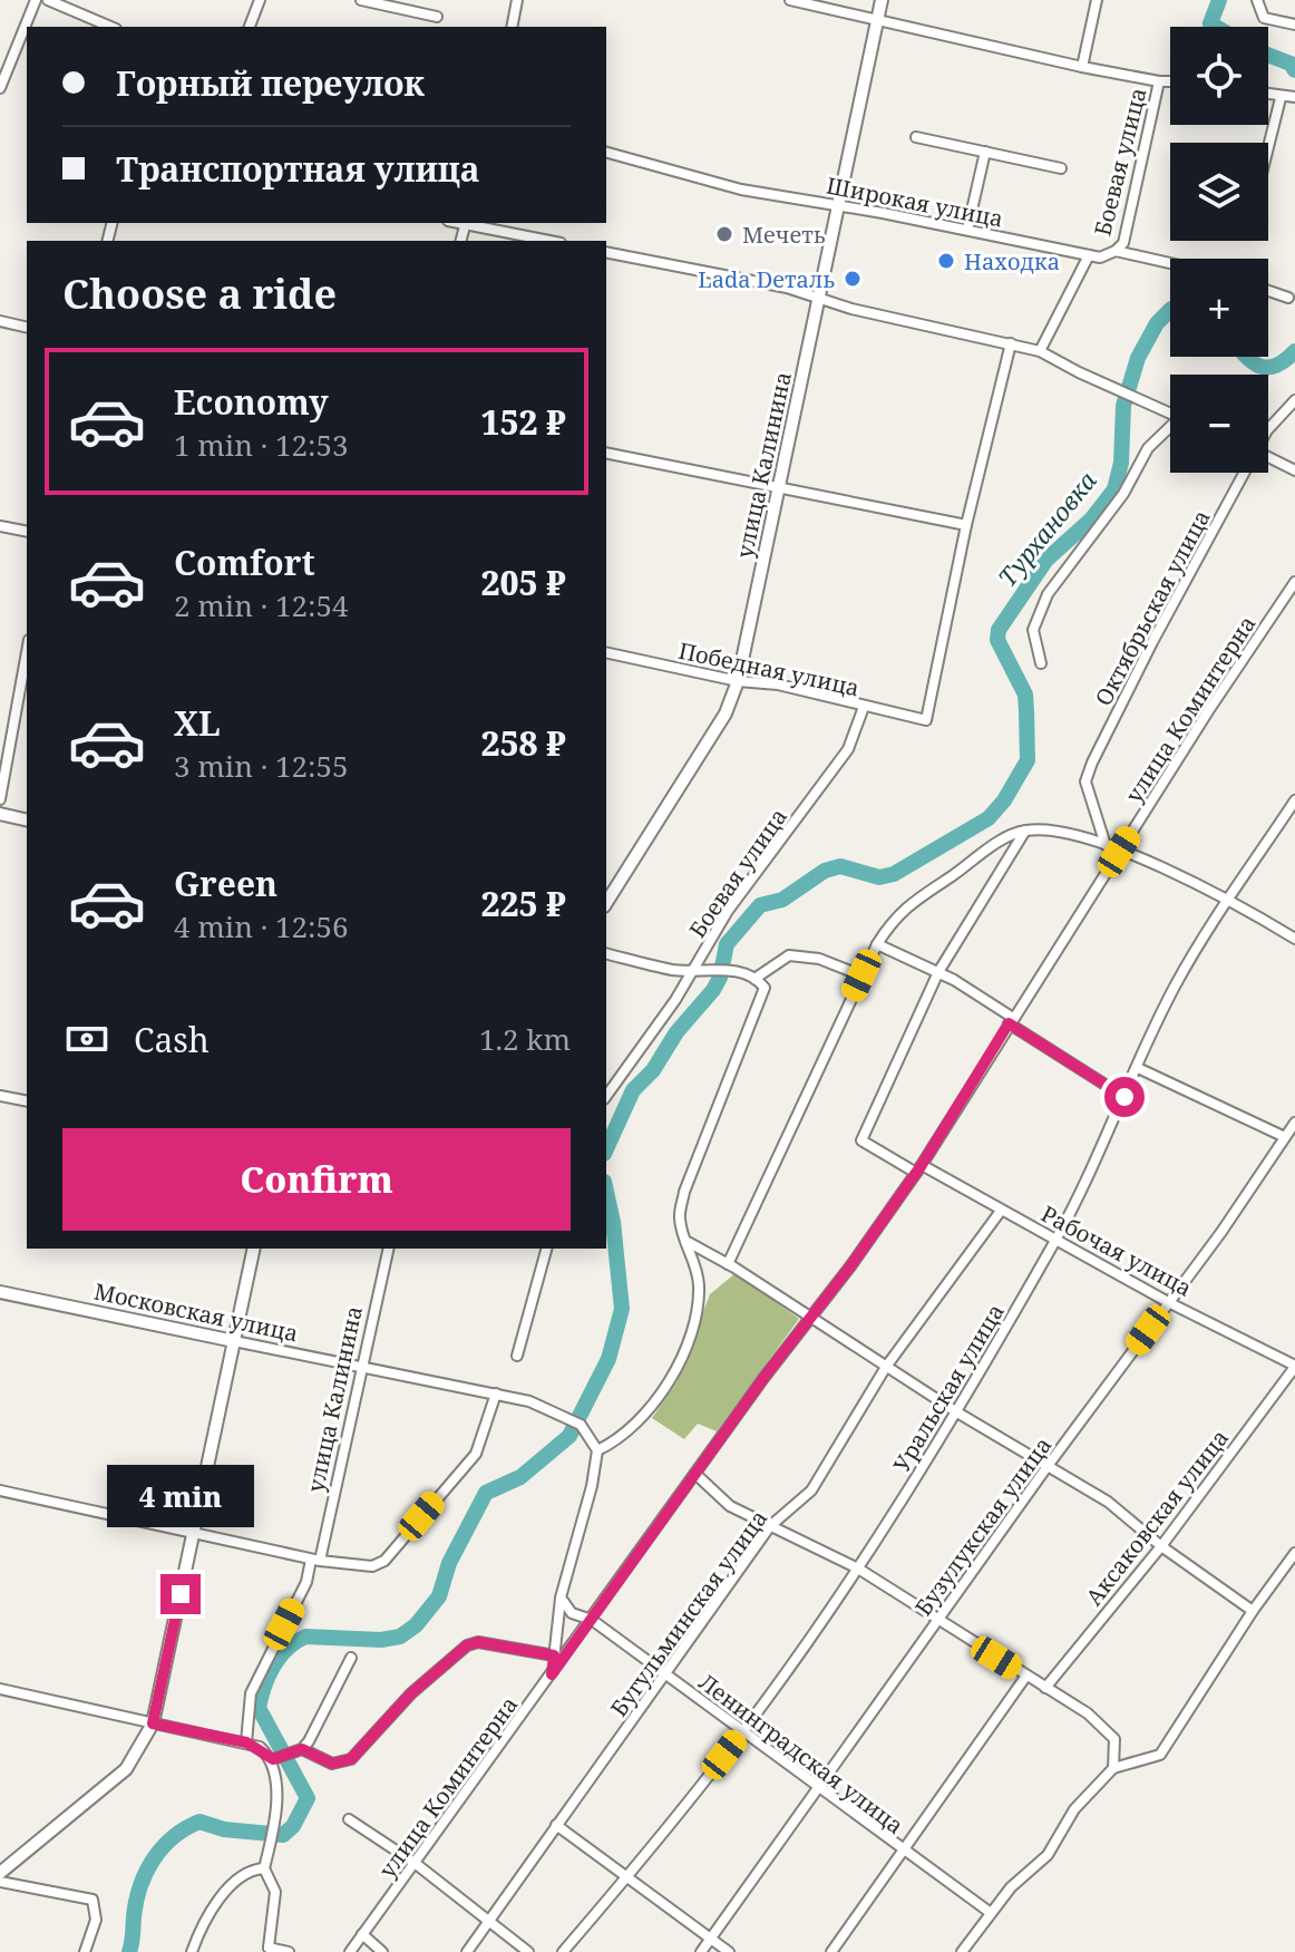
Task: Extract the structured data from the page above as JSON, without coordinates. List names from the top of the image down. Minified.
{"streets":{"main road":["улица Калинина","Московская улица"],"street":["Боевая улица","Широкая улица","Октябрьская улица","Победная улица","улица Коминтерна","Рабочая улица","Уральская улица","Аксаковская улица","Бузулукская улица","Бугульминская улица","Ленинградская улица"]},"crossings":[["Боевая улица","Широкая улица"],["Боевая улица","Победная улица"],["Широкая улица","улица Калинина"],["улица Калинина","Победная улица"],["улица Калинина","Московская улица"],["улица Коминтерна","Рабочая улица"],["улица Коминтерна","Ленинградская улица"],["Рабочая улица","Уральская улица"],["Рабочая улица","Аксаковская улица"],["Рабочая улица","Бузулукская улица"],["Рабочая улица","Бугульминская улица"],["Уральская улица","Ленинградская улица"],["Бузулукская улица","Ленинградская улица"],["Бугульминская улица","Ленинградская улица"]],"water":["Турхановка"],"places":["Мечеть","Находка","Lada Dеталь"],"page":{"map_buttons":["+","−"],"banner":["Горный переулок","Транспортная улица"],"heading":"Choose a ride","list":[{"name":"Economy","note":"1 min · 12:53","value":"152 ₽"},{"name":"Comfort","note":"2 min · 12:54","value":"205 ₽"},{"name":"XL","note":"3 min · 12:55","value":"258 ₽"},{"name":"Green","note":"4 min · 12:56","value":"225 ₽"}],"pay":["Cash","1.2 km"],"buttons":"Confirm","bubble":"4 min"}}
